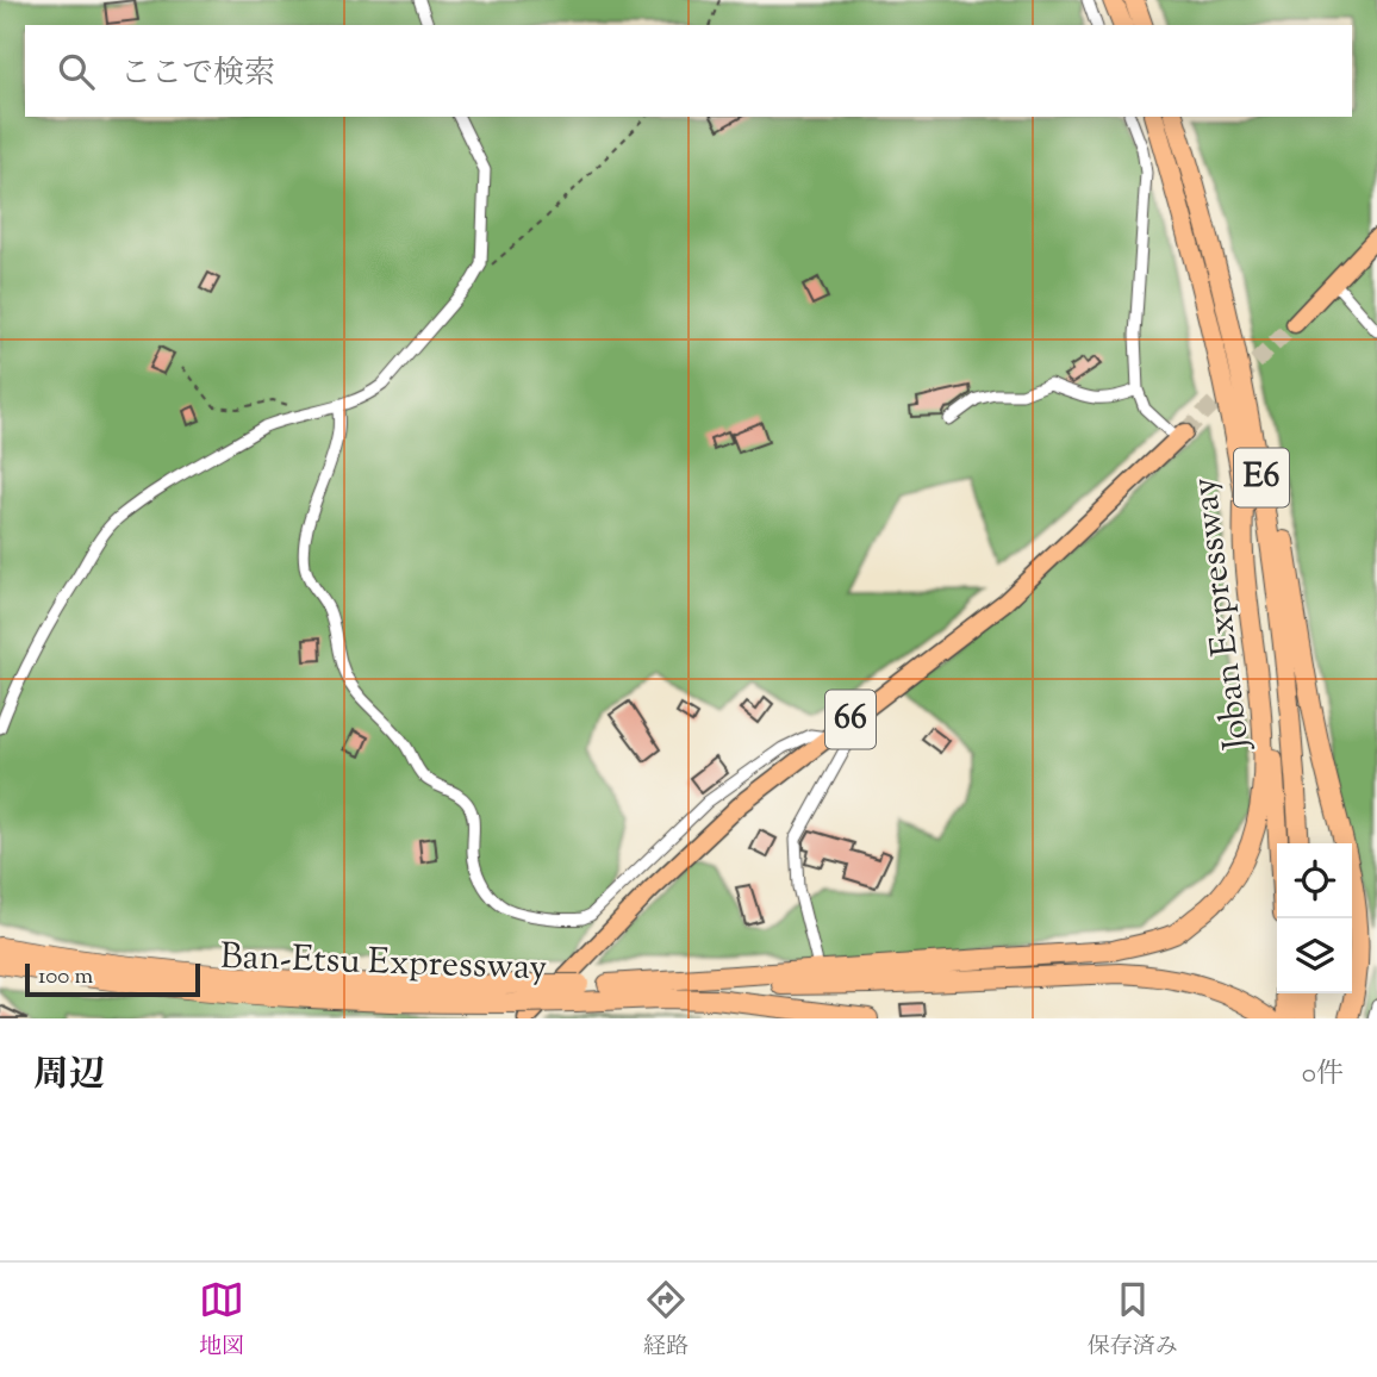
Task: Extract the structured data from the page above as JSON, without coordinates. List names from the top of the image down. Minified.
{"streets":{"highway":["E6","Joban Expressway","Ban-Etsu Expressway"],"main road":["66"]},"crossings":[["66","Ban-Etsu Expressway"]],"scale_bar":"100 m","page":{"search":"ここで検索","scale":"100 m","heading":["周辺","0件"],"nav":["地図","経路","保存済み"]}}
